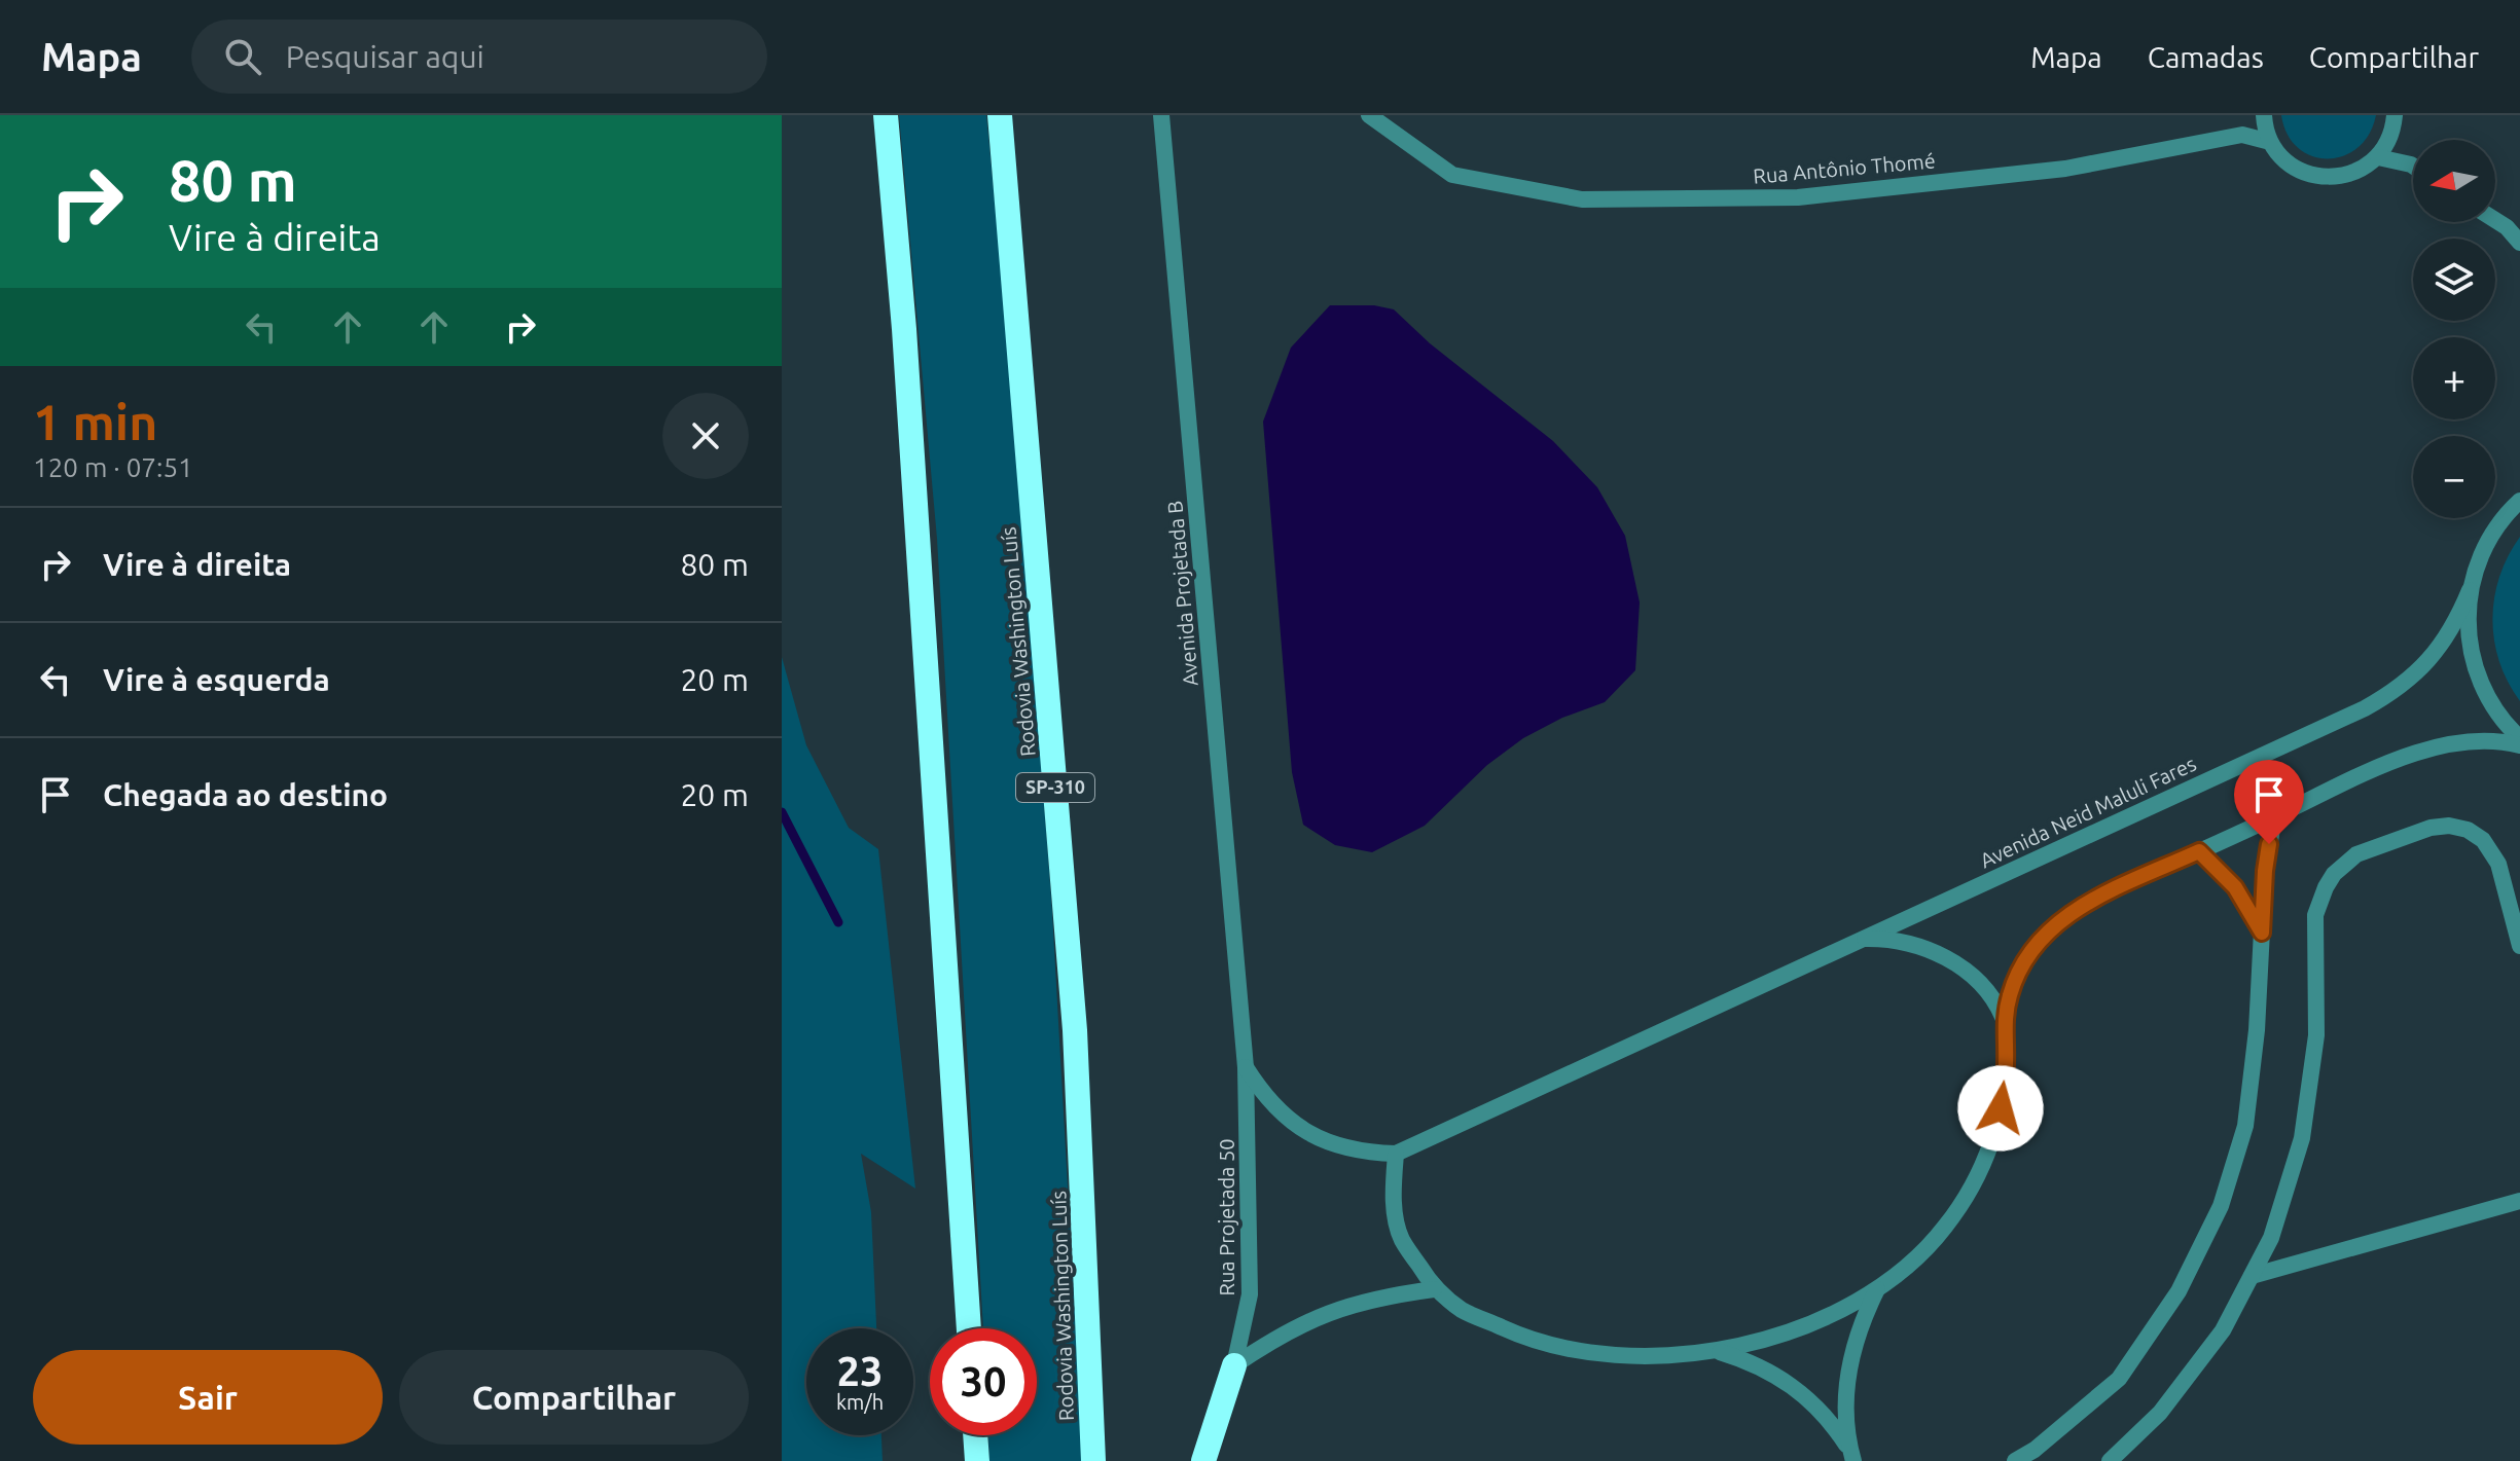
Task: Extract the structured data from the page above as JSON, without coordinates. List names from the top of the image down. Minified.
{"streets":{"highway":["Rodovia Washington Luís","SP-310"],"street":["Rua Antônio Thomé","Avenida Projetada B","Avenida Neid Maluli Fares","Rua Projetada 50"]},"crossings":[["Avenida Projetada B","Avenida Neid Maluli Fares"],["Avenida Projetada B","Rua Projetada 50"],["Avenida Neid Maluli Fares","Rua Projetada 50"]],"north":"left","page":{"header":"Mapa","search":"Pesquisar aqui","nav":["Mapa","Camadas","Compartilhar"],"turn":["80 m","Vire à direita"],"map_buttons":["+","−"],"heading":["1 min","120 m · 07:51"],"list":[{"name":"Vire à direita","value":"80 m"},{"name":"Vire à esquerda","value":"20 m"},{"name":"Chegada ao destino","value":"20 m"}],"speed":"23 km/h","limit":"30","buttons":["Sair","Compartilhar"]}}
